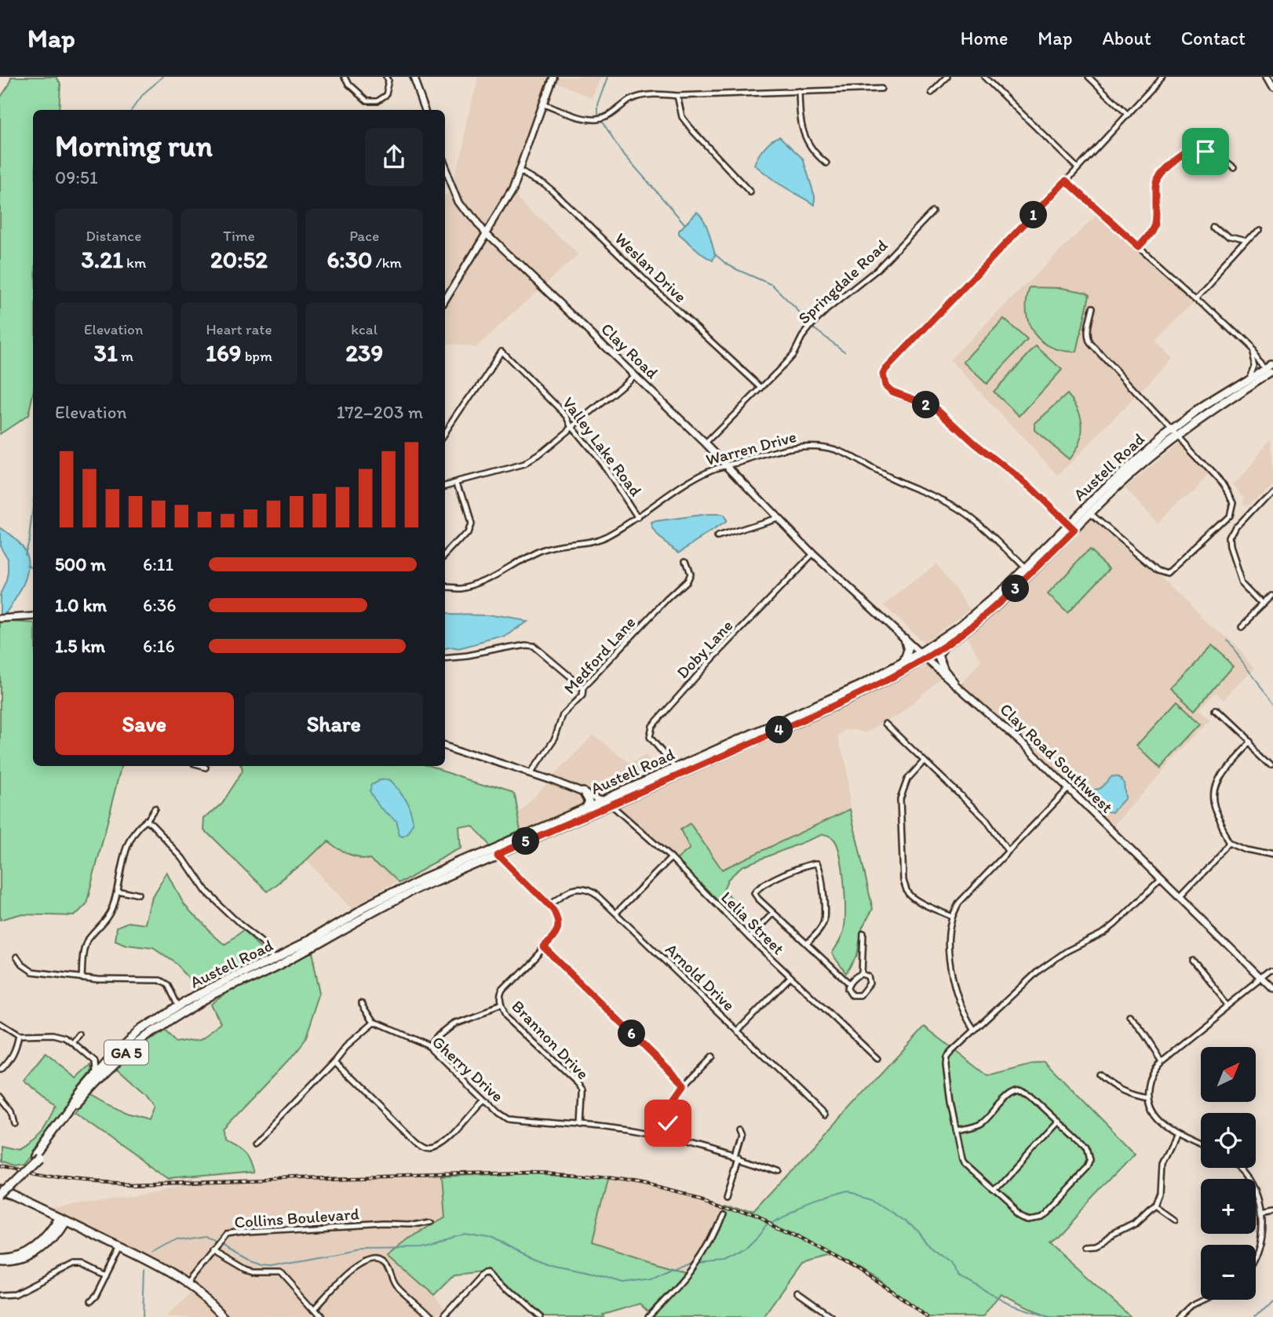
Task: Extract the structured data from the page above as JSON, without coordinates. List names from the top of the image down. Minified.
{"streets":{"main road":["Austell Road","GA 5"],"street":["Weslan Drive","Springdale Road","Clay Road","Valley Lake Road","Warren Drive","Doby Lane","Medford Lane","Clay Road Southwest","Lelia Street","Arnold Drive","Brannon Drive","Gherry Drive","Collins Boulevard"]},"crossings":[["Weslan Drive","Springdale Road"],["Springdale Road","Clay Road"],["Clay Road","Warren Drive"],["Clay Road","Doby Lane"],["Clay Road","Clay Road Southwest"],["Valley Lake Road","Warren Drive"],["Warren Drive","Austell Road"],["Austell Road","Doby Lane"],["Austell Road","Clay Road Southwest"],["Austell Road","Lelia Street"],["Austell Road","Brannon Drive"],["Doby Lane","Clay Road Southwest"],["Arnold Drive","Brannon Drive"],["Brannon Drive","Gherry Drive"]],"north":"top right","page":{"header":"Map","nav":["Home","Map","About","Contact"],"heading":["Morning run","09:51"],"pins":["1","2","3","4","5","6"],"stats":[["Distance","3.21 km"],["Time","20:52"],["Pace","6:30 /km"],["Elevation","31 m"],["Heart rate","169 bpm"],["kcal","239"]],"chart":["Elevation","172–203 m"],"list":[{"name":"500 m","note":"6:11"},{"name":"1.0 km","note":"6:36"},{"name":"1.5 km","note":"6:16"}],"buttons":["Save","Share"],"map_buttons":["+","−"]}}
